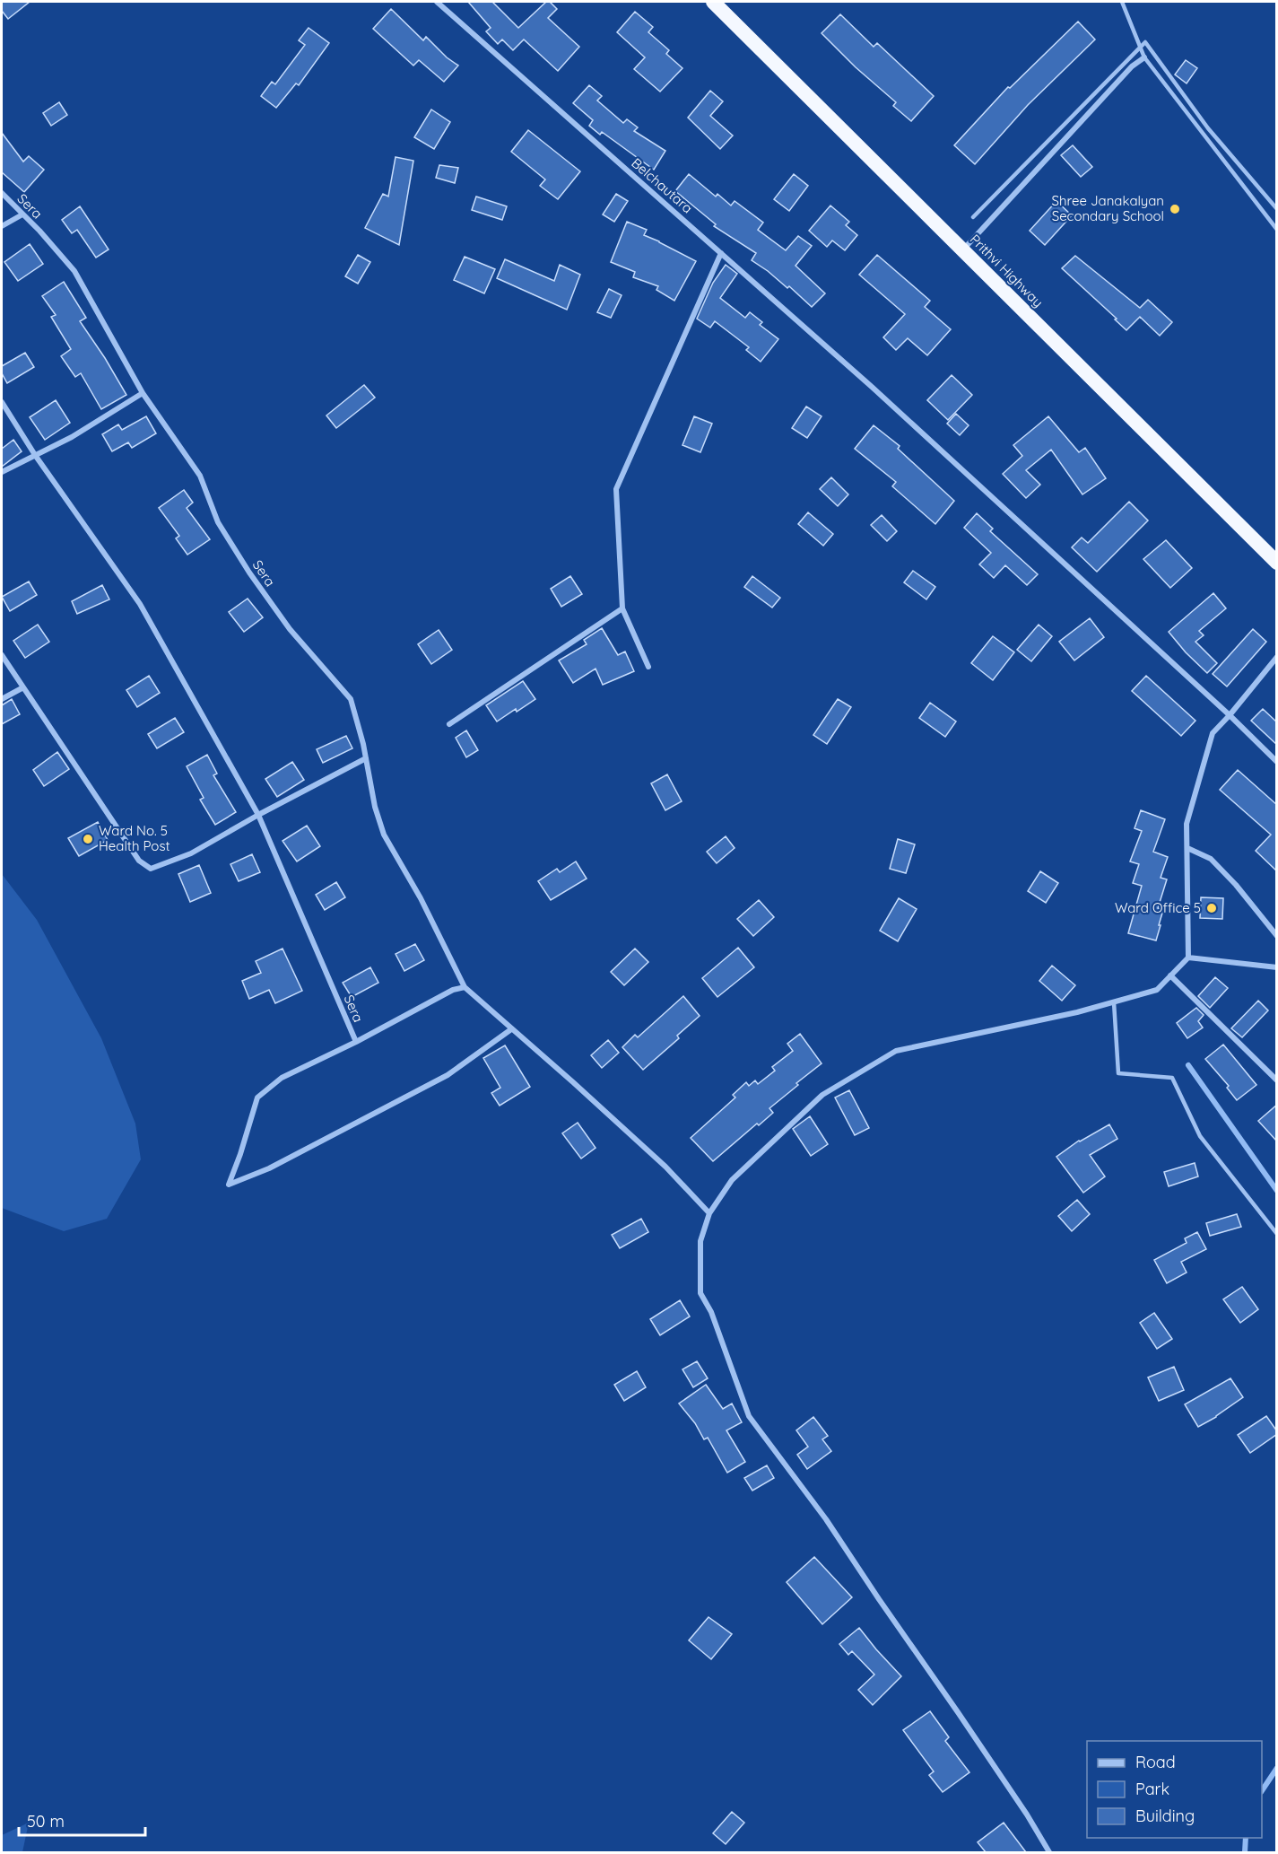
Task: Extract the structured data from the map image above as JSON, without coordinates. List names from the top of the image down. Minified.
{"streets":{"highway":["Prithvi Highway"],"street":["Belchautara","Sera"]},"places":["Shree Janakalyan Secondary School","Ward No. 5 Health Post","Ward Office 5"],"legend":["Road","Park","Building"],"scale_bar":"50 m"}
